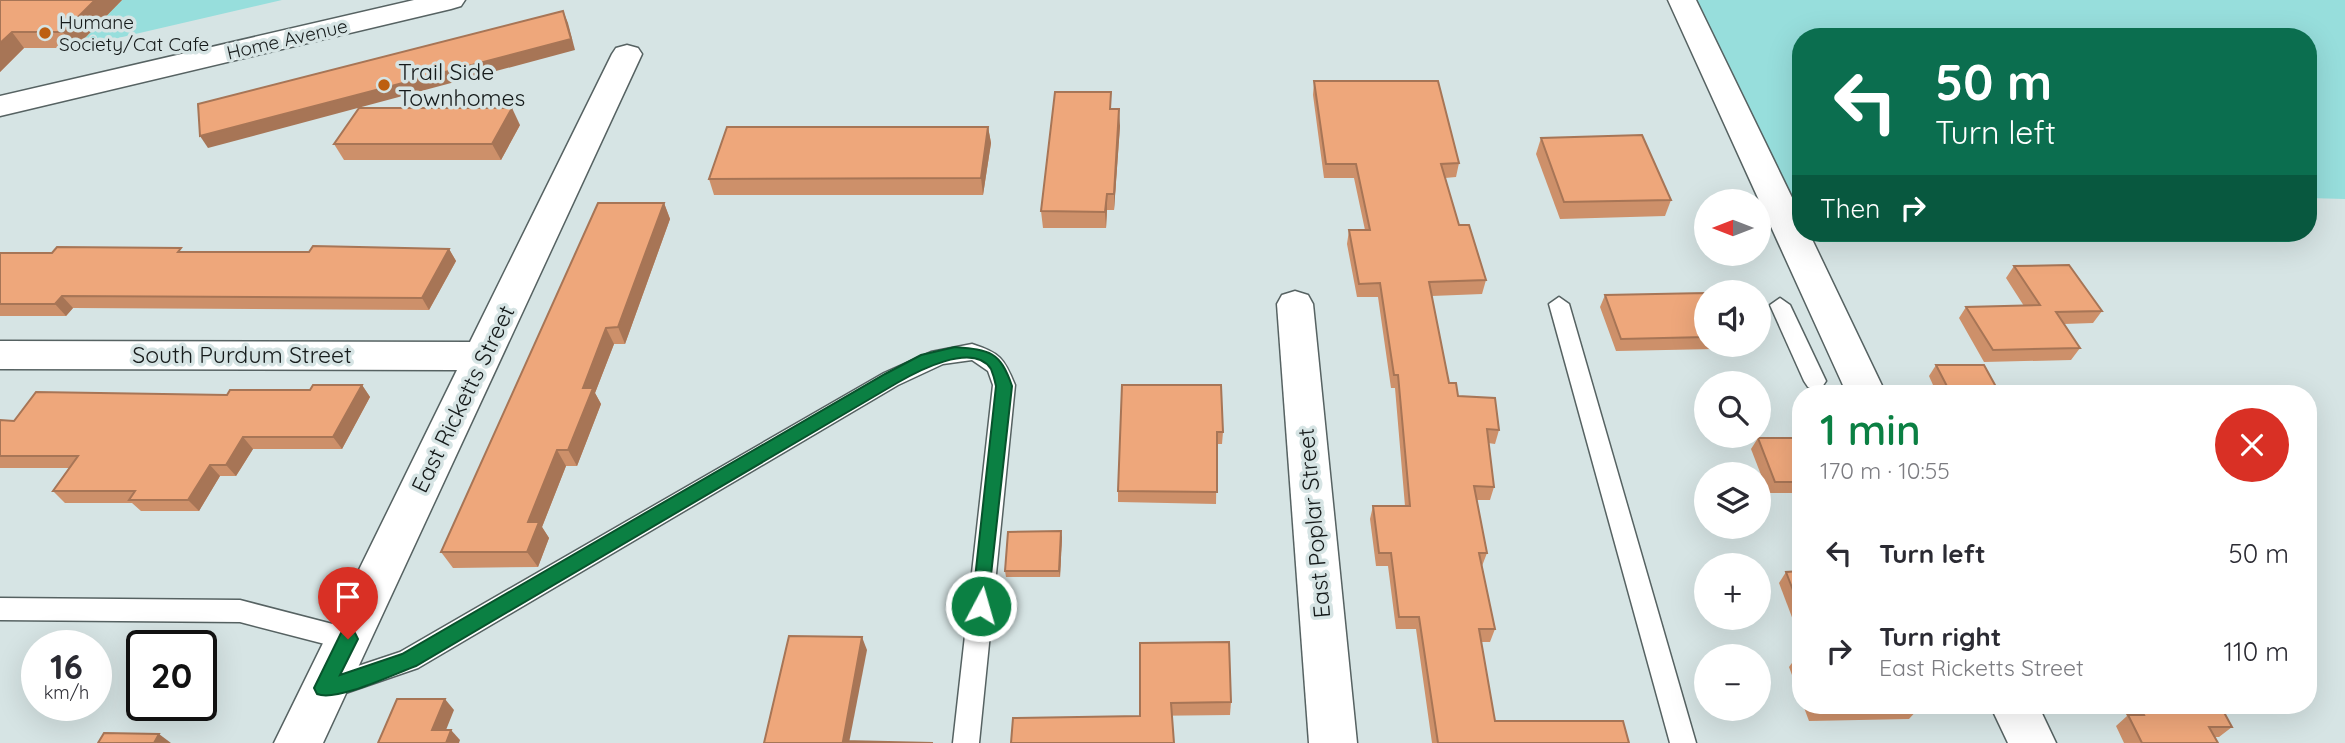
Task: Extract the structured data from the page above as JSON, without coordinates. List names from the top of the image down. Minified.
{"streets":{"street":["Home Avenue","South Purdum Street","East Ricketts Street","East Poplar Street"]},"crossings":[["South Purdum Street","East Ricketts Street"]],"places":["Humane Society/Cat Cafe","Trail Side Townhomes"],"north":"left","page":{"turn":["50 m","Turn left"],"then":"Then","map_buttons":["+","−"],"heading":["1 min","170 m · 10:55"],"list":[{"name":"Turn left","value":"50 m"},{"name":"Turn right","note":"East Ricketts Street","value":"110 m"}],"speed":"16 km/h","limit":"20"}}
